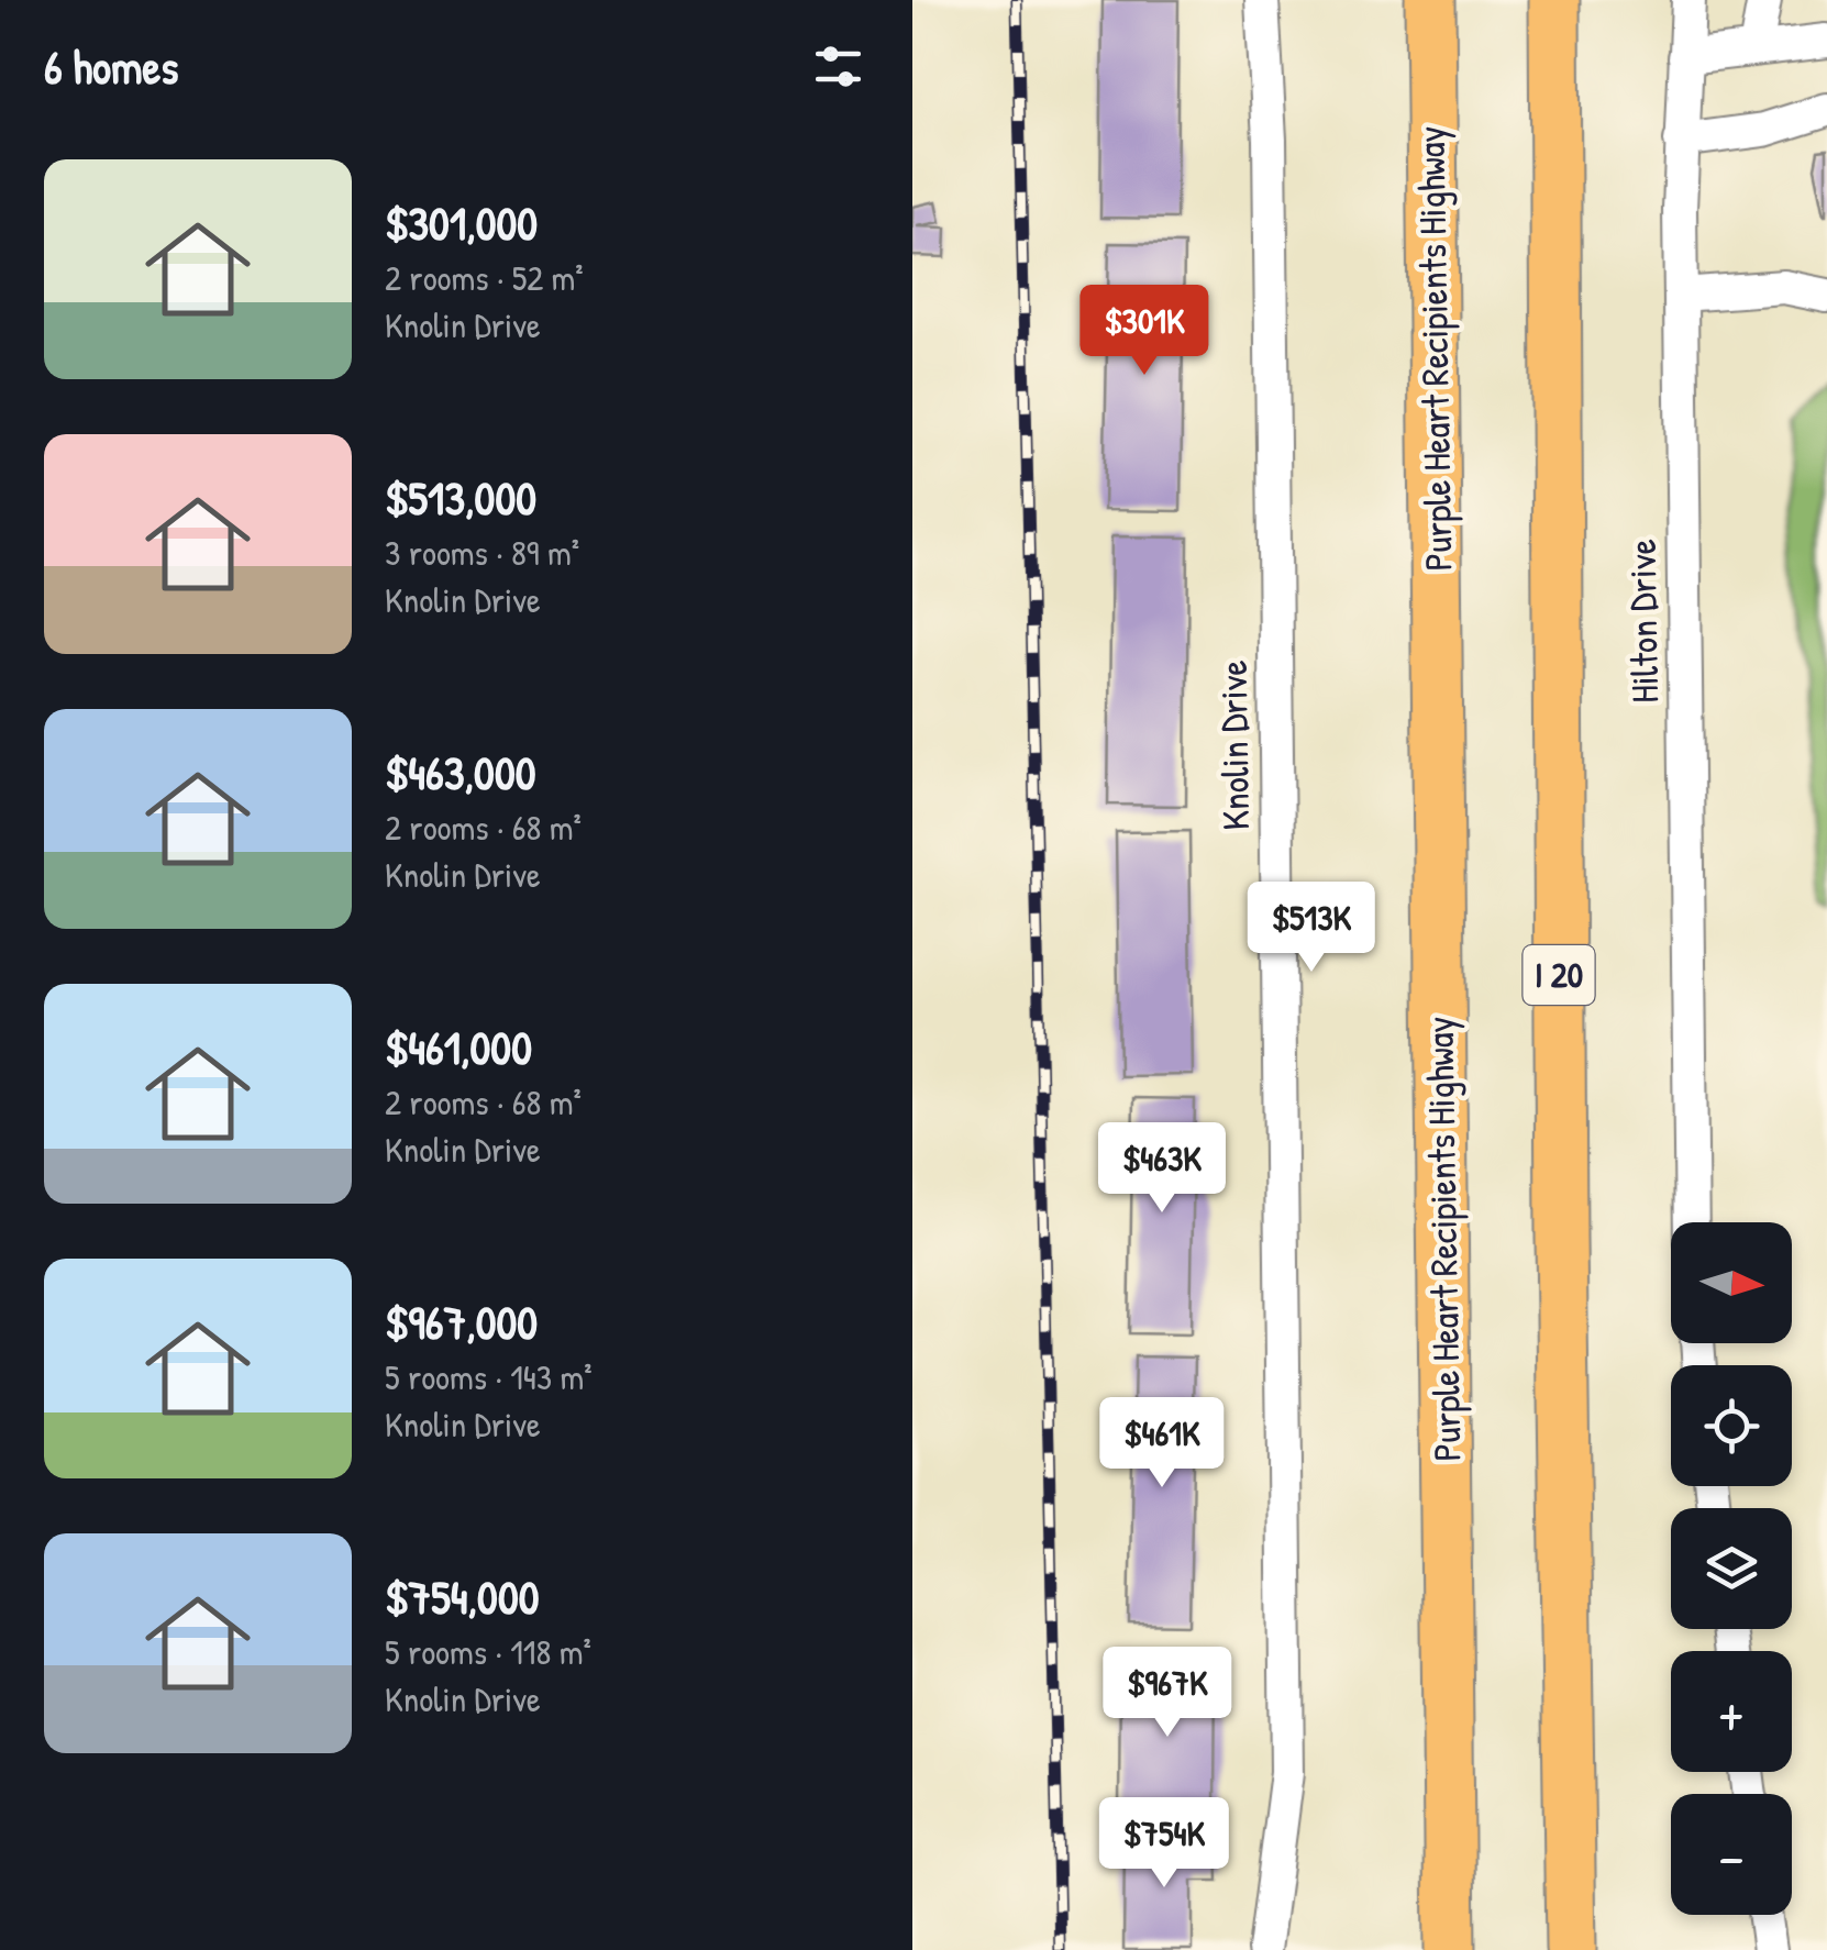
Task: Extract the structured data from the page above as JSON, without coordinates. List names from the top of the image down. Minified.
{"streets":{"highway":["Purple Heart Recipients Highway","I 20"],"street":["Hilton Drive","Knolin Drive"]},"north":"right","page":{"heading":"6 homes","list":[{"name":"$301,000","note":"2 rooms · 52 m² · Knolin Drive"},{"name":"$513,000","note":"3 rooms · 89 m² · Knolin Drive"},{"name":"$463,000","note":"2 rooms · 68 m² · Knolin Drive"},{"name":"$461,000","note":"2 rooms · 68 m² · Knolin Drive"},{"name":"$967,000","note":"5 rooms · 143 m² · Knolin Drive"},{"name":"$754,000","note":"5 rooms · 118 m² · Knolin Drive"}],"price":["$301K","$513K","$463K","$461K","$967K","$754K"],"map_buttons":["+","−"]}}
